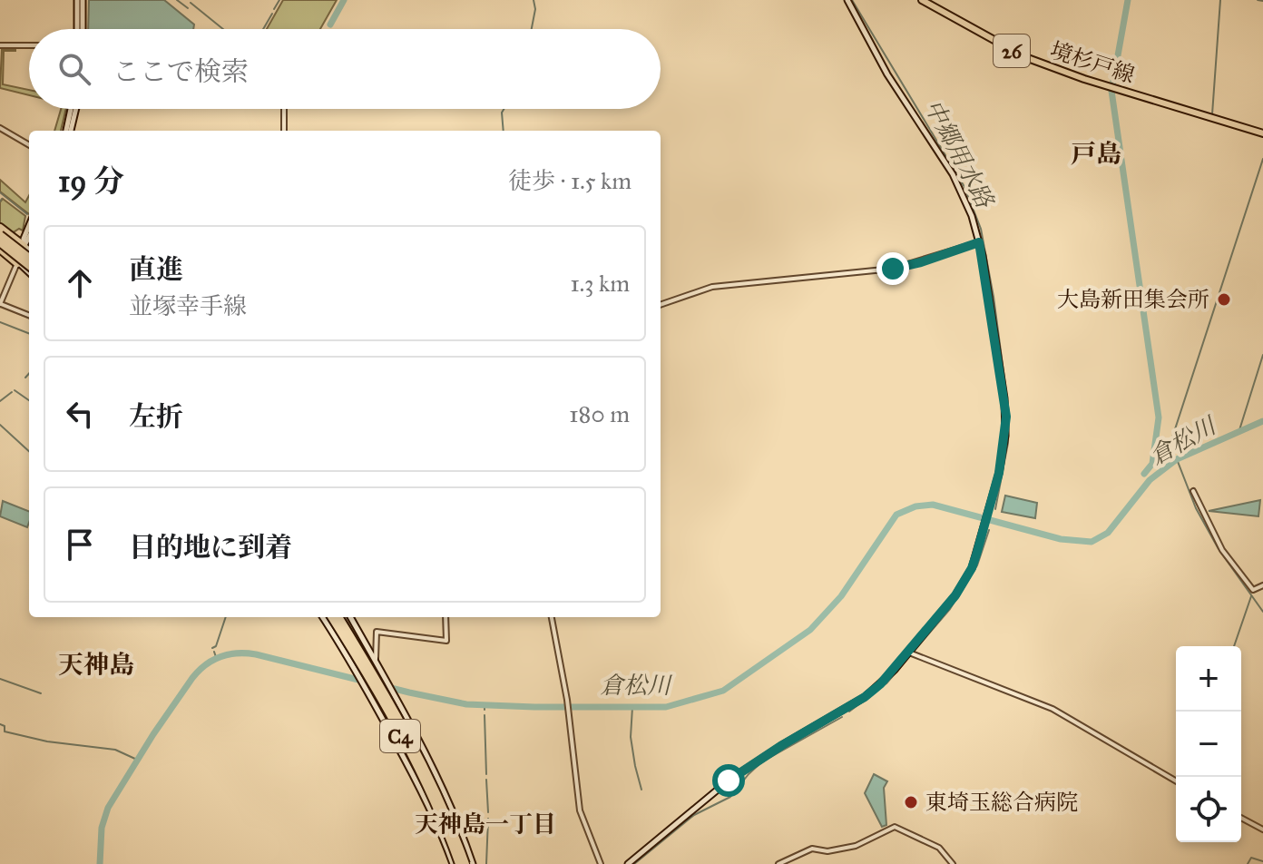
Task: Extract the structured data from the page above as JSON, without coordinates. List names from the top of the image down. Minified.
{"streets":{"highway":["C4"],"main road":["26","境杉戸線"]},"districts":["戸島","天神島","天神島一丁目"],"water":["中郷用水路","倉松川"],"places":["大島新田集会所","東埼玉総合病院"],"page":{"search":"ここで検索","heading":["19 分","徒歩 · 1.5 km"],"list":[["直進","並塚幸手線","1.3 km"],["左折","180 m"],"目的地に到着"],"map_buttons":["+","−"]}}
